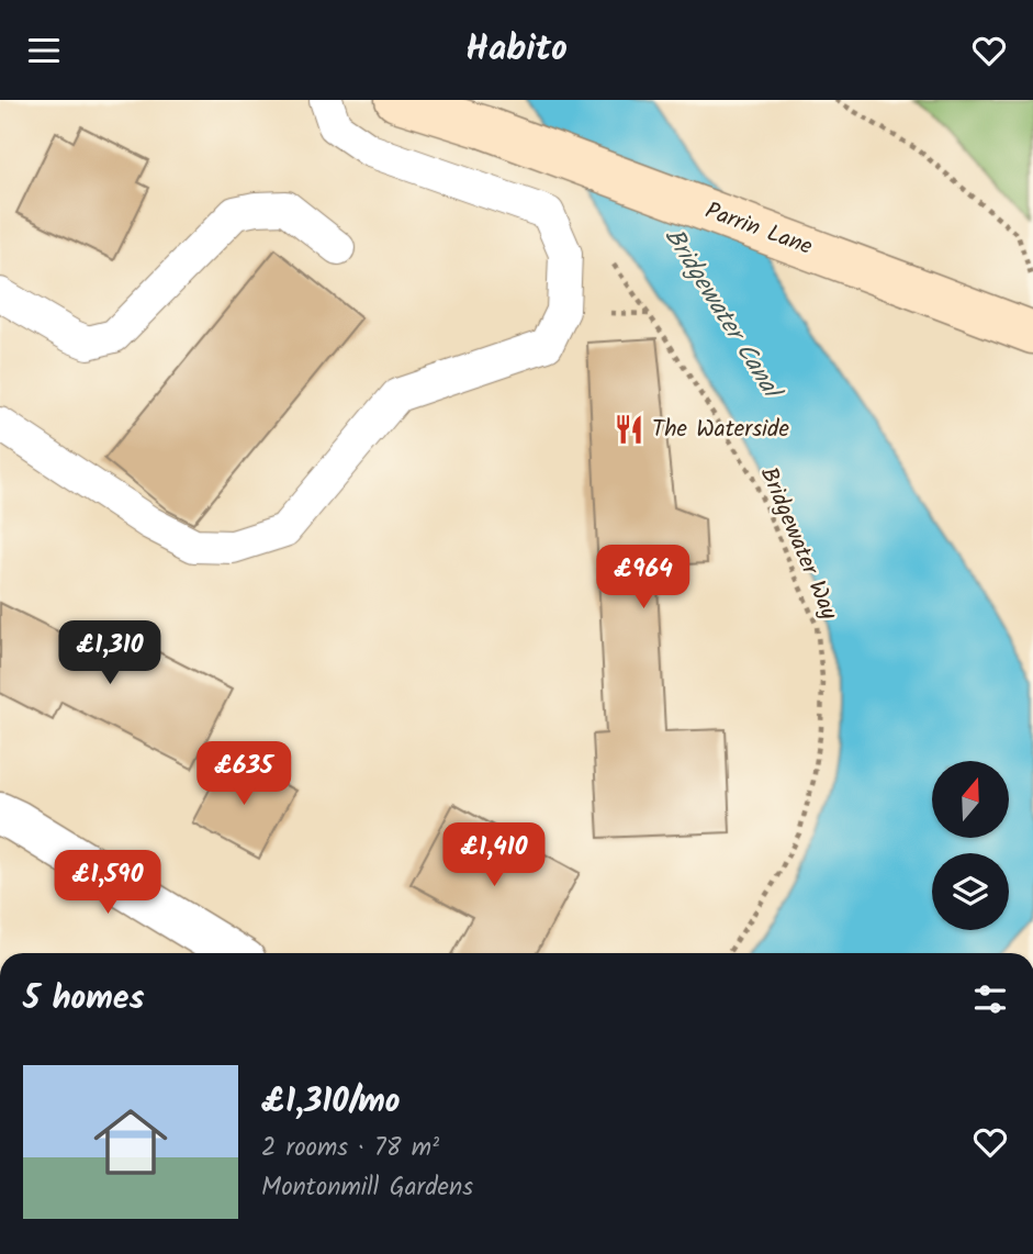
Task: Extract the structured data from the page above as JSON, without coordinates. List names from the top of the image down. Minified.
{"streets":{"main road":["Parrin Lane"],"path":["Bridgewater Way"]},"water":["Bridgewater Canal"],"places":{"restaurant":["The Waterside"]},"north":"top","page":{"header":"Habito","price":["£964","£1,310","£635","£1,410","£1,590"],"heading":"5 homes","list":[{"name":"£1,310/mo","note":"2 rooms · 78 m² · Montonmill Gardens"}]}}
